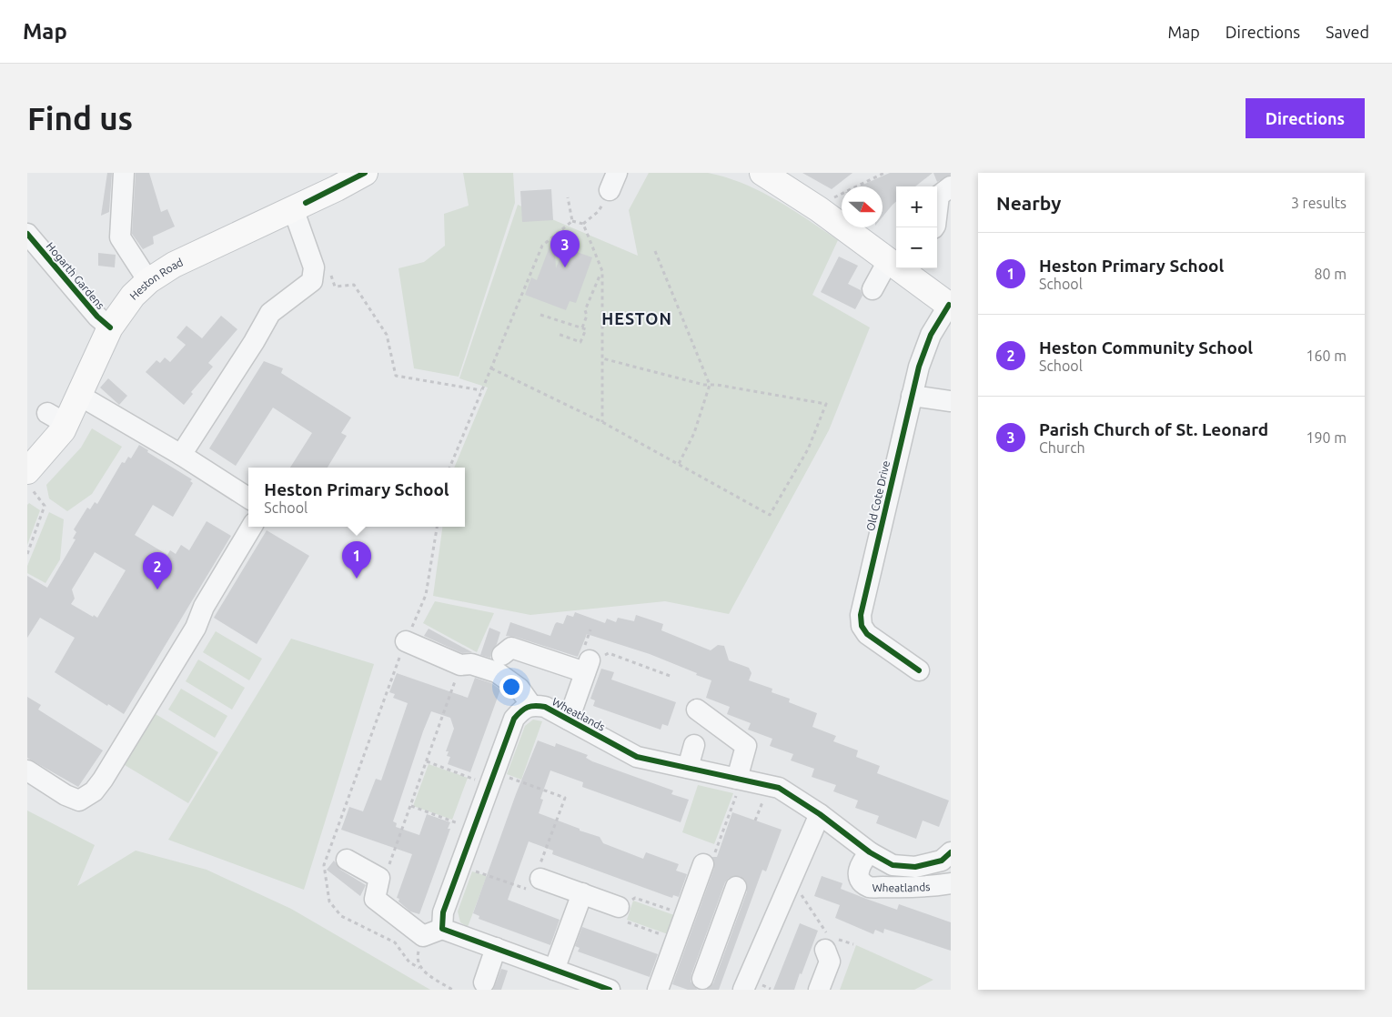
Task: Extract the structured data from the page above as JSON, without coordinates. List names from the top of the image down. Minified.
{"streets":{"main road":["Heston Road"],"street":["Hogarth Gardens","Old Cote Drive","Wheatlands"]},"crossings":[["Hogarth Gardens","Heston Road"]],"districts":["HESTON"],"north":"right","page":{"header":"Map","nav":["Map","Directions","Saved"],"buttons":"Directions","title":"Find us","heading":["Nearby","3 results"],"map_buttons":["+","−"],"pins":["3","1","2"],"list":[{"mark":"1","name":"Heston Primary School","note":"School","value":"80 m"},{"mark":"2","name":"Heston Community School","note":"School","value":"160 m"},{"mark":"3","name":"Parish Church of St. Leonard","note":"Church","value":"190 m"}],"popup":["Heston Primary School","School"]}}
